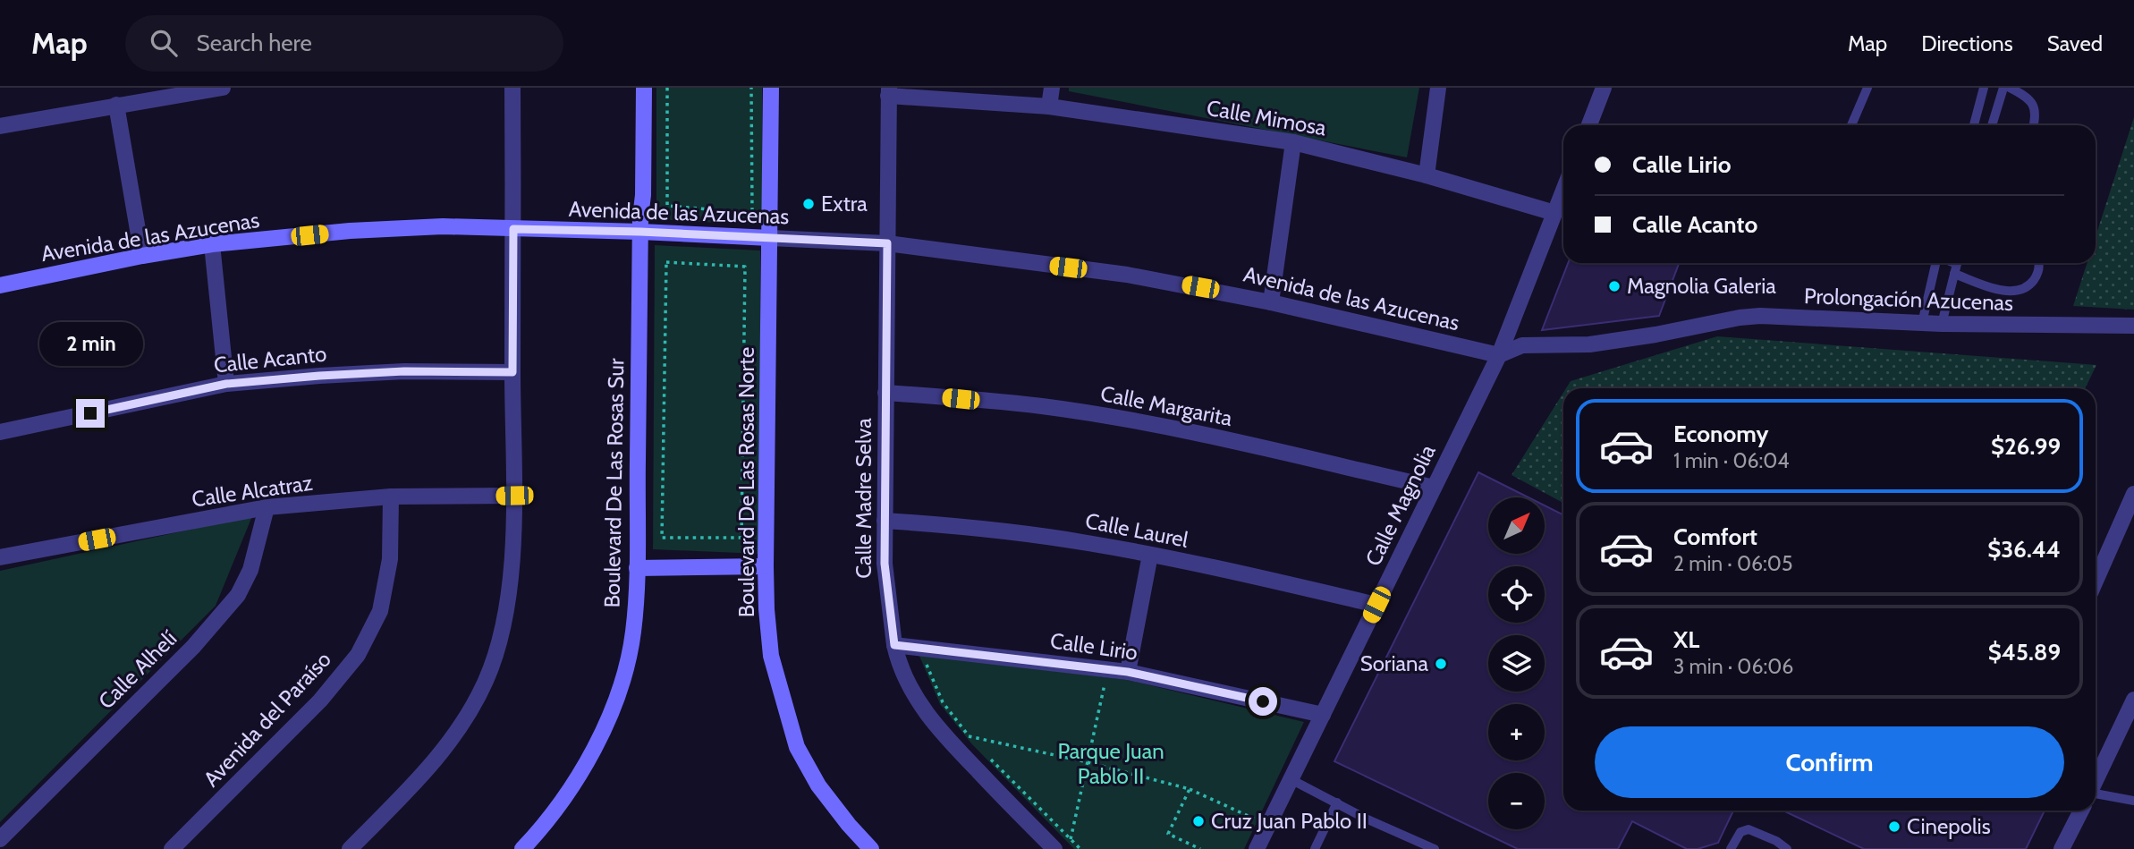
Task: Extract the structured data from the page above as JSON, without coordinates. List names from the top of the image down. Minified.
{"streets":{"main road":["Avenida de las Azucenas","Boulevard De Las Rosas Norte","Boulevard De Las Rosas Sur"],"street":["Calle Mimosa","Prolongación Azucenas","Calle Acanto","Calle Margarita","Calle Alcatraz","Calle Madre Selva","Calle Magnolia","Calle Laurel","Calle Lirio","Calle Alhelí","Avenida del Paraíso"]},"crossings":[["Calle Mimosa","Calle Madre Selva"],["Calle Mimosa","Calle Magnolia"],["Avenida de las Azucenas","Prolongación Azucenas"],["Avenida de las Azucenas","Boulevard De Las Rosas Norte"],["Avenida de las Azucenas","Boulevard De Las Rosas Sur"],["Avenida de las Azucenas","Calle Madre Selva"],["Avenida de las Azucenas","Calle Magnolia"],["Prolongación Azucenas","Calle Magnolia"],["Calle Margarita","Calle Madre Selva"],["Calle Margarita","Calle Magnolia"],["Calle Alcatraz","Calle Alhelí"],["Calle Alcatraz","Avenida del Paraíso"],["Calle Madre Selva","Calle Laurel"],["Calle Madre Selva","Calle Lirio"],["Calle Magnolia","Calle Laurel"],["Calle Magnolia","Calle Lirio"]],"parks":["Parque Juan Pablo II"],"places":["Extra","Magnolia Galeria","Soriana","Cruz Juan Pablo II","Cinepolis"],"north":"top right","page":{"header":"Map","search":"Search here","nav":["Map","Directions","Saved"],"banner":["Calle Lirio","Calle Acanto"],"bubble":"2 min","list":[{"name":"Economy","note":"1 min · 06:04","value":"$26.99"},{"name":"Comfort","note":"2 min · 06:05","value":"$36.44"},{"name":"XL","note":"3 min · 06:06","value":"$45.89"}],"map_buttons":["+","−"],"buttons":"Confirm"}}
